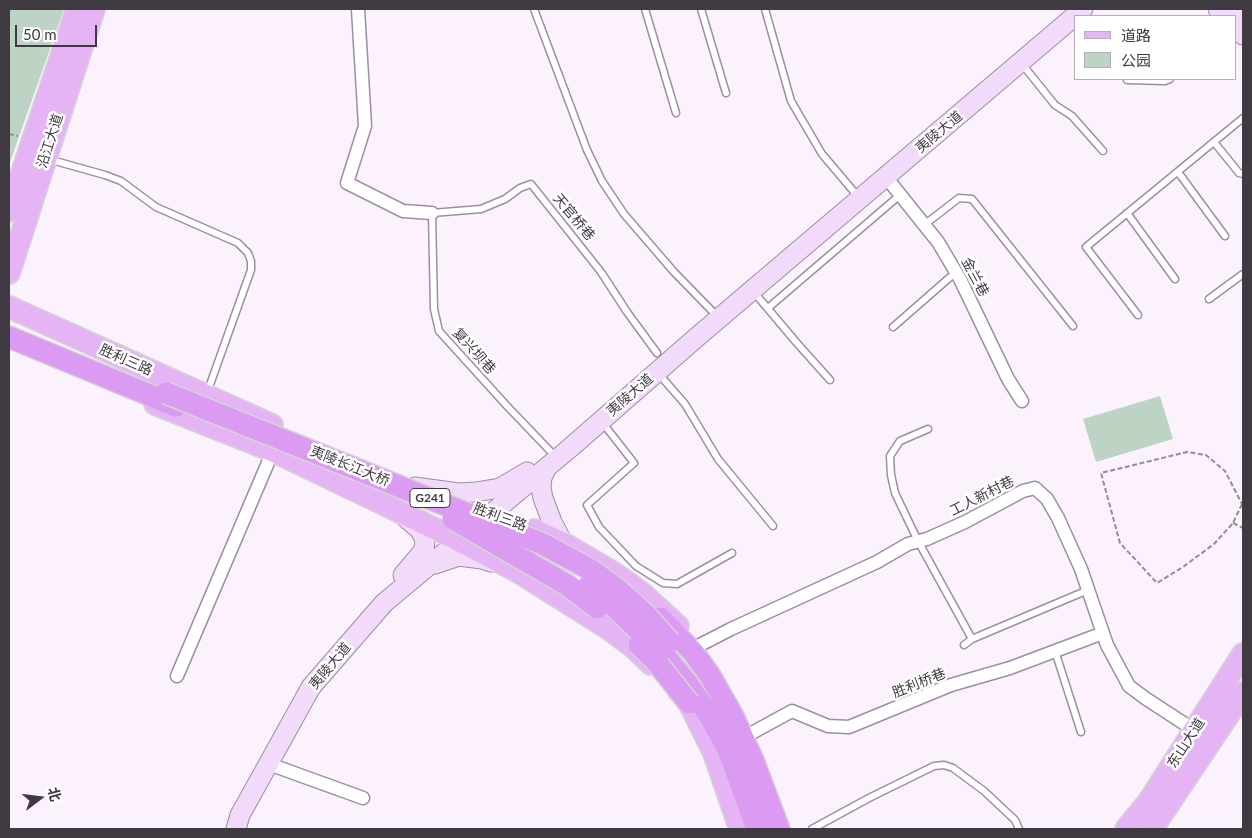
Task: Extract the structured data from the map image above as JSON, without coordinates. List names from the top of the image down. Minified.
{"streets":{"highway":["夷陵长江大桥","G241"],"main road":["夷陵大道","沿江大道","胜利三路","东山大道"],"street":["金兰巷","工人新村巷","胜利桥巷"],"lane":["天官桥巷","复兴坝巷"]},"crossings":[["夷陵大道","天官桥巷"],["夷陵大道","金兰巷"],["夷陵大道","复兴坝巷"],["夷陵大道","胜利三路"],["夷陵大道","夷陵长江大桥"],["天官桥巷","复兴坝巷"],["胜利三路","夷陵长江大桥"],["胜利三路","工人新村巷"],["胜利三路","胜利桥巷"],["夷陵长江大桥","G241"],["工人新村巷","胜利桥巷"],["工人新村巷","东山大道"]],"legend":["道路","公园"],"scale_bar":"50 m","north":"right"}
